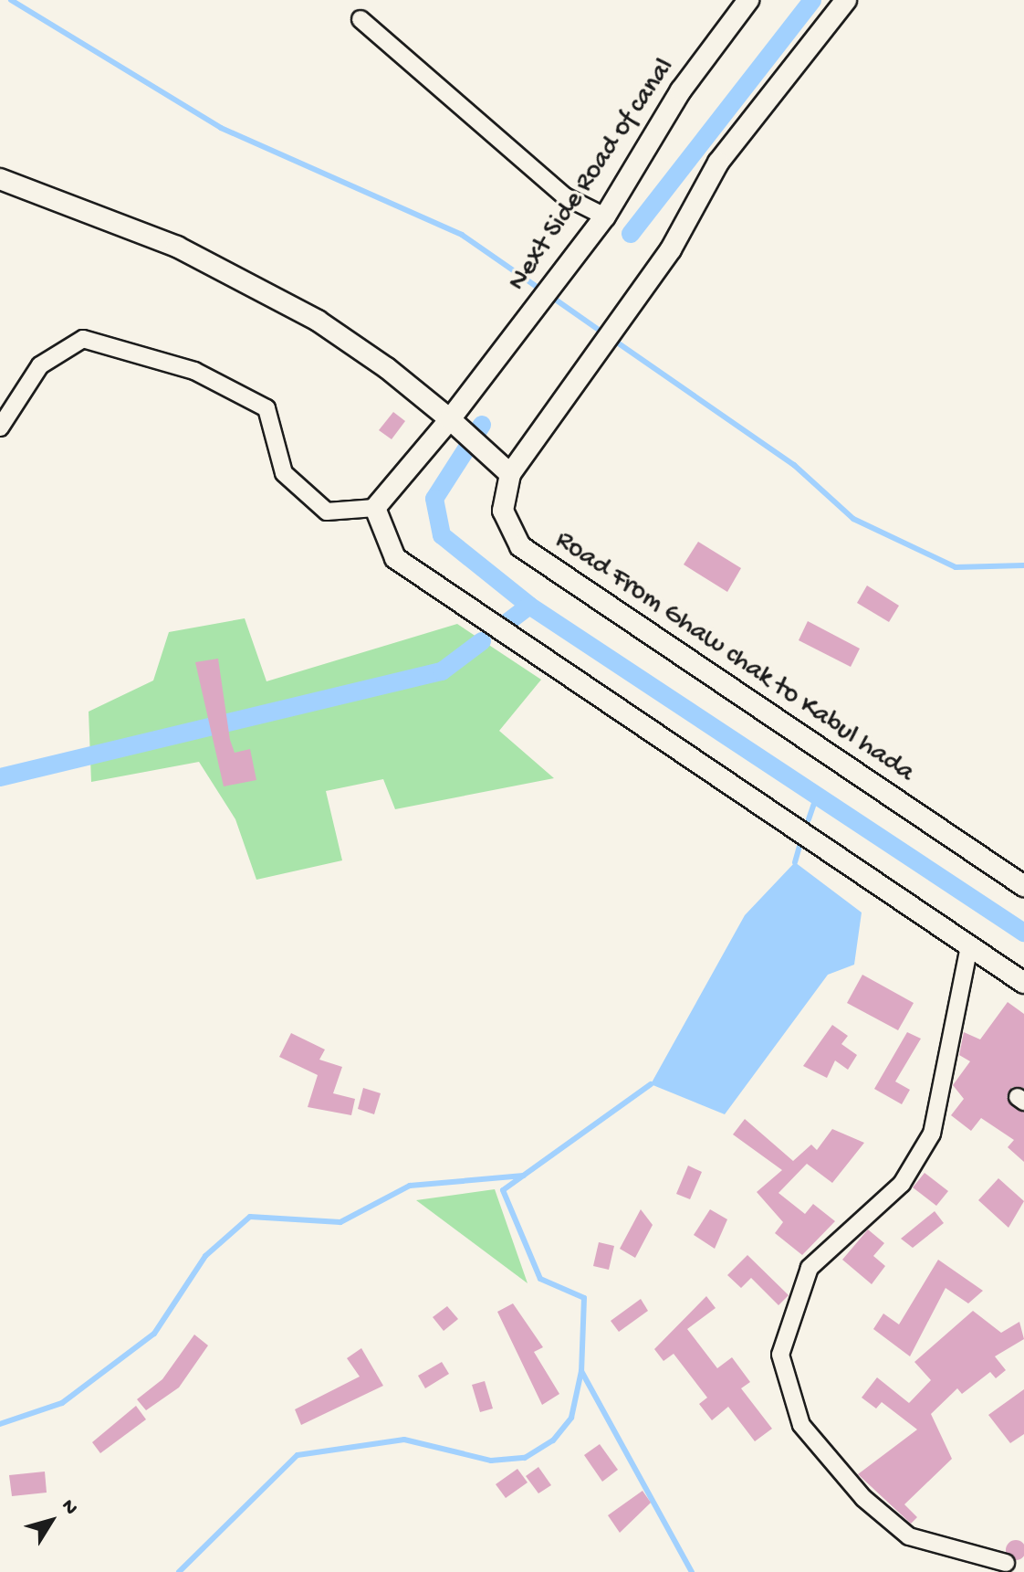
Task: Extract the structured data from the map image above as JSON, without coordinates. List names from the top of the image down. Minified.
{"streets":{"street":["Next Side Road of canal","Road From Ghaw chak to Kabul hada"]},"north":"top right"}
